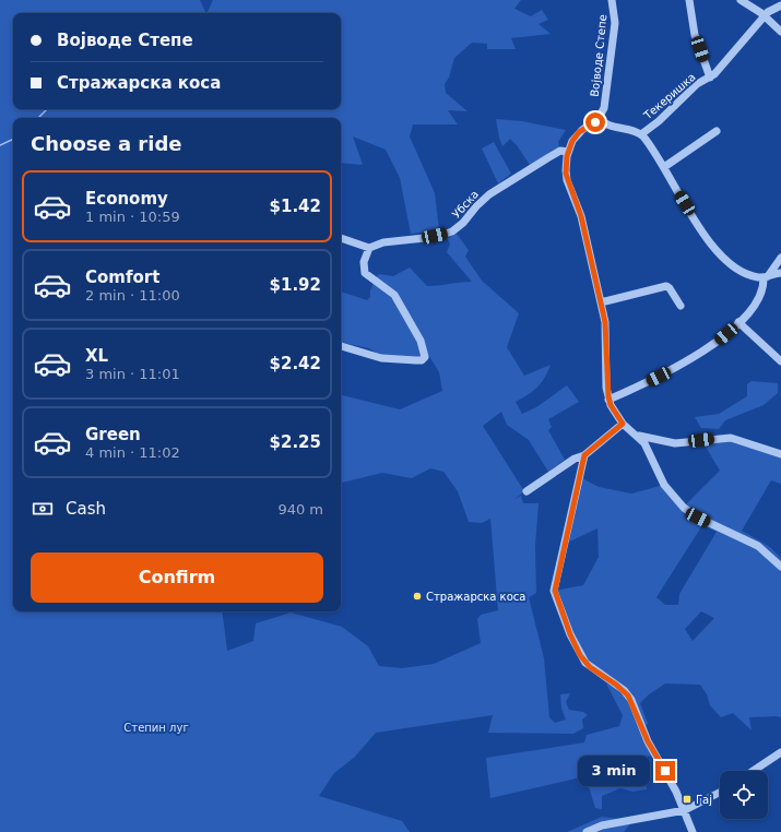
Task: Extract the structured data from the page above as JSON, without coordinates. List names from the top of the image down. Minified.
{"streets":{"street":["Војводе Степе","Текеришка","Убска"]},"crossings":[["Војводе Степе","Текеришка"]],"parks":["Степин луг"],"places":{"other":["Стражарска коса"],"transit":["Гај"]},"page":{"banner":["Војводе Степе","Стражарска коса"],"heading":"Choose a ride","list":[{"name":"Economy","note":"1 min · 10:59","value":"$1.42"},{"name":"Comfort","note":"2 min · 11:00","value":"$1.92"},{"name":"XL","note":"3 min · 11:01","value":"$2.42"},{"name":"Green","note":"4 min · 11:02","value":"$2.25"}],"pay":["Cash","940 m"],"buttons":"Confirm","bubble":"3 min"}}
